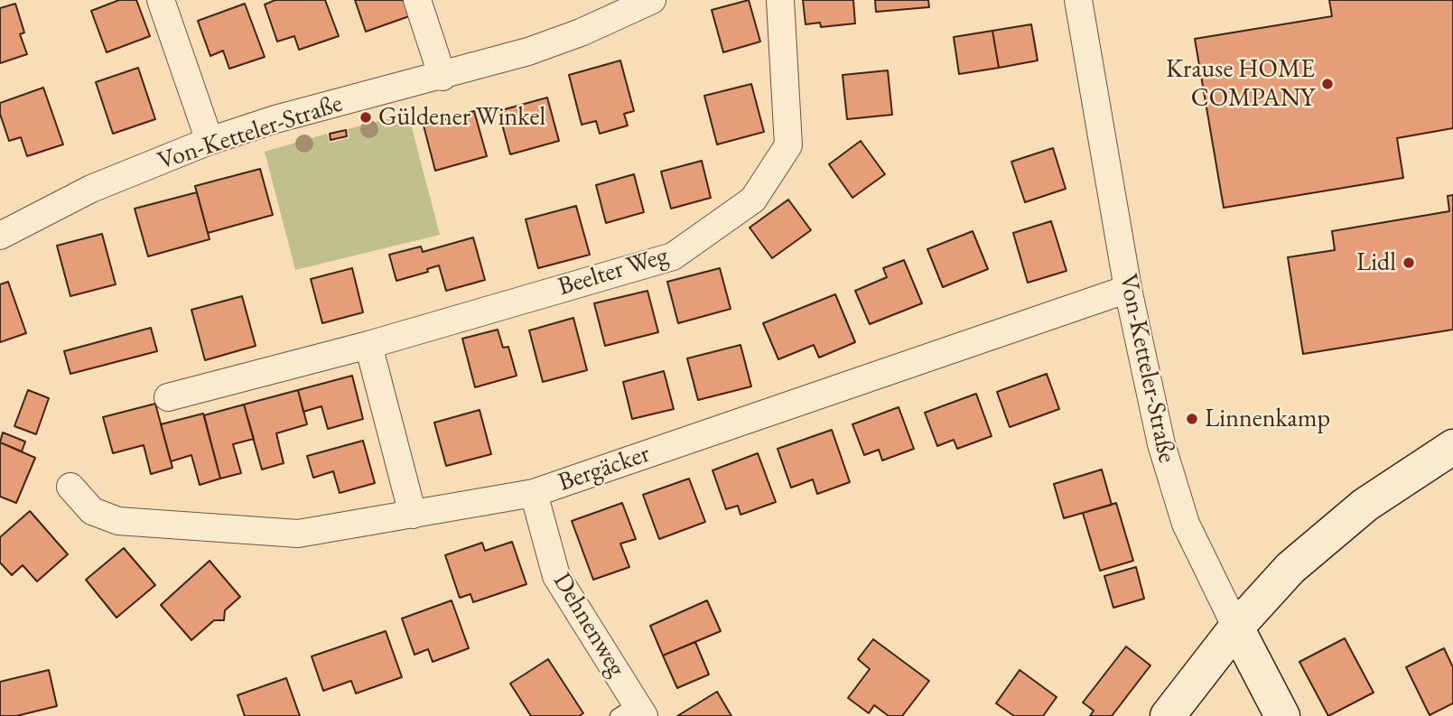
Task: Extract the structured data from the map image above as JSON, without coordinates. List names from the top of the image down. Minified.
{"streets":{"main road":["Von-Ketteler-Straße"],"street":["Beelter Weg","Bergäcker","Dehnenweg"]},"crossings":[["Von-Ketteler-Straße","Bergäcker"],["Bergäcker","Dehnenweg"]],"places":["Krause HOME COMPANY","Güldener Winkel","Lidl","Linnenkamp"]}
